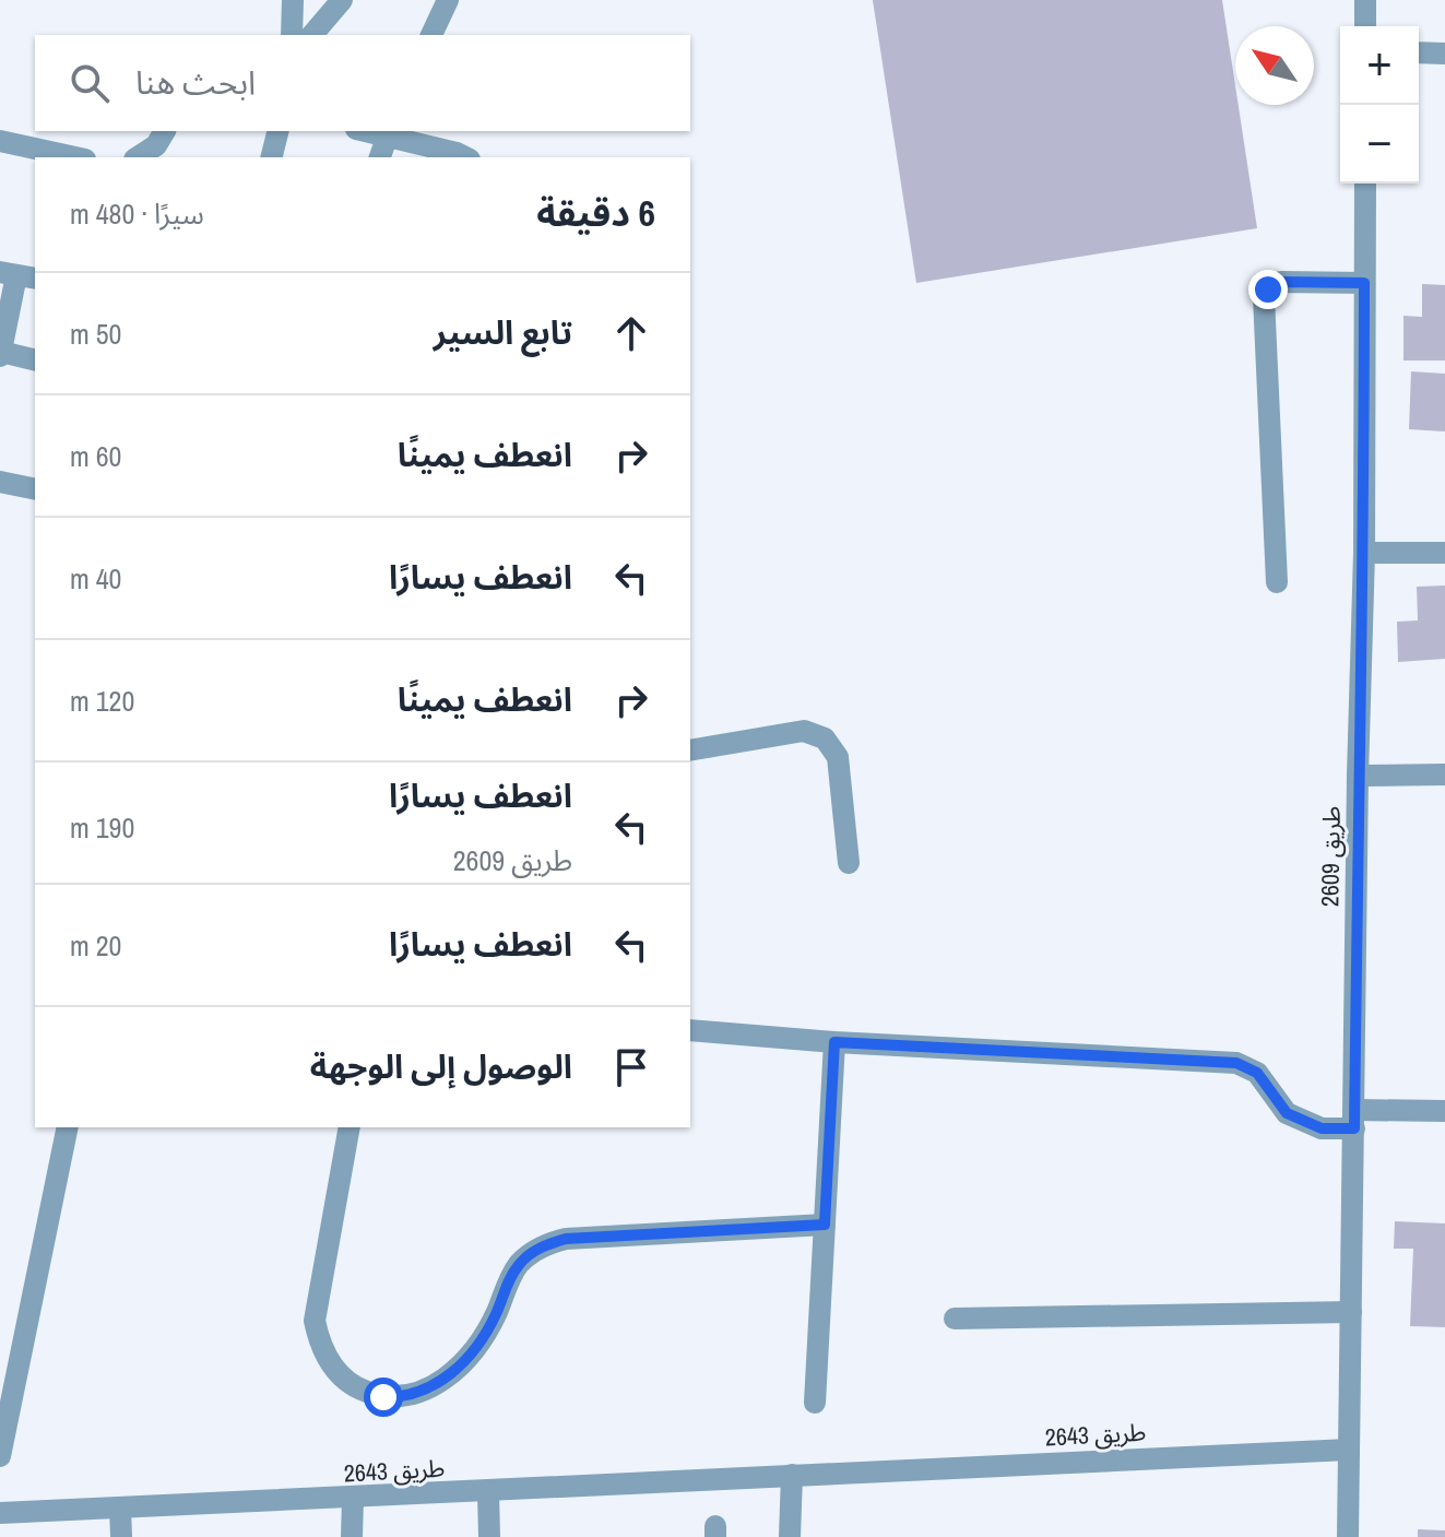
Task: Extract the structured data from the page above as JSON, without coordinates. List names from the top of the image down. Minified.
{"streets":{"street":["طريق 2609","طريق 2643"]},"crossings":[["طريق 2609","طريق 2643"]],"north":"top left","page":{"map_buttons":["+","−"],"search":"ابحث هنا","heading":["6 دقيقة","سيرًا · 480 m"],"list":[["تابع السير","50 m"],["انعطف يمينًا","60 m"],["انعطف يسارًا","40 m"],["انعطف يمينًا","120 m"],["انعطف يسارًا","طريق 2609","190 m"],["انعطف يسارًا","20 m"],"الوصول إلى الوجهة"]}}
